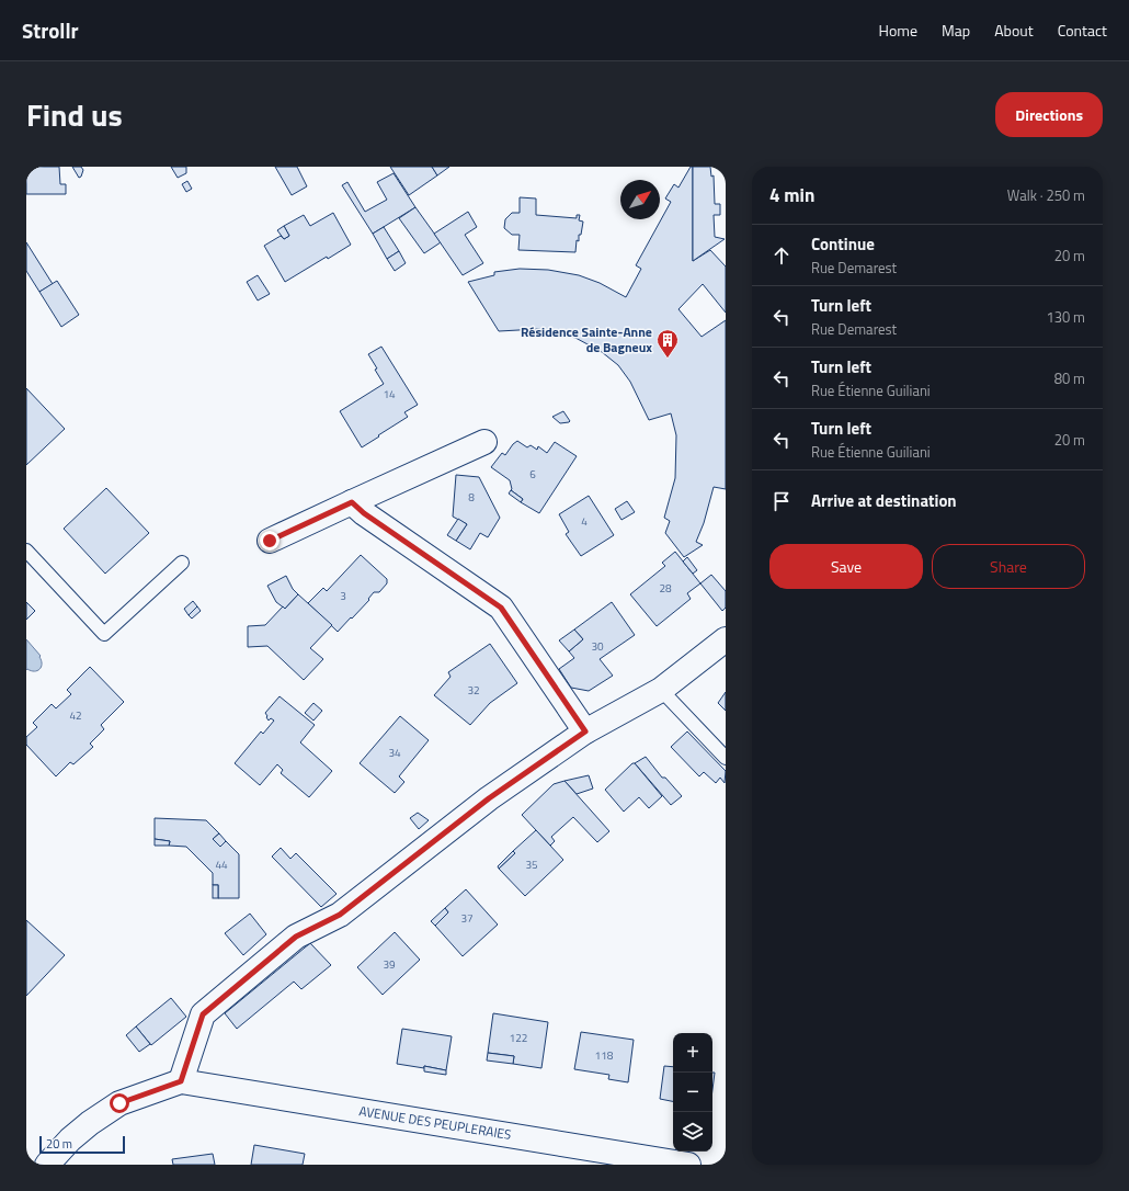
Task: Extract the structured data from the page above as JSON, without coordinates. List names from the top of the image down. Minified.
{"streets":{"street":["AVENUE DES PEUPLERAIES"]},"places":{"building":["Résidence Sainte-Anne de Bagneux"]},"house_numbers":["14","6","8","4","28","3","30","32","42","34","44","35","37","39","122","118"],"scale_bar":"20 m","north":"top right","page":{"header":"Strollr","nav":["Home","Map","About","Contact"],"title":"Find us","buttons":["Directions",["Save","Share"]],"heading":["4 min","Walk · 250 m"],"list":[["Continue","Rue Demarest","20 m"],["Turn left","Rue Demarest","130 m"],["Turn left","Rue Étienne Guiliani","80 m"],["Turn left","Rue Étienne Guiliani","20 m"],"Arrive at destination"],"map_buttons":["+","−"],"scale":"20 m"}}
